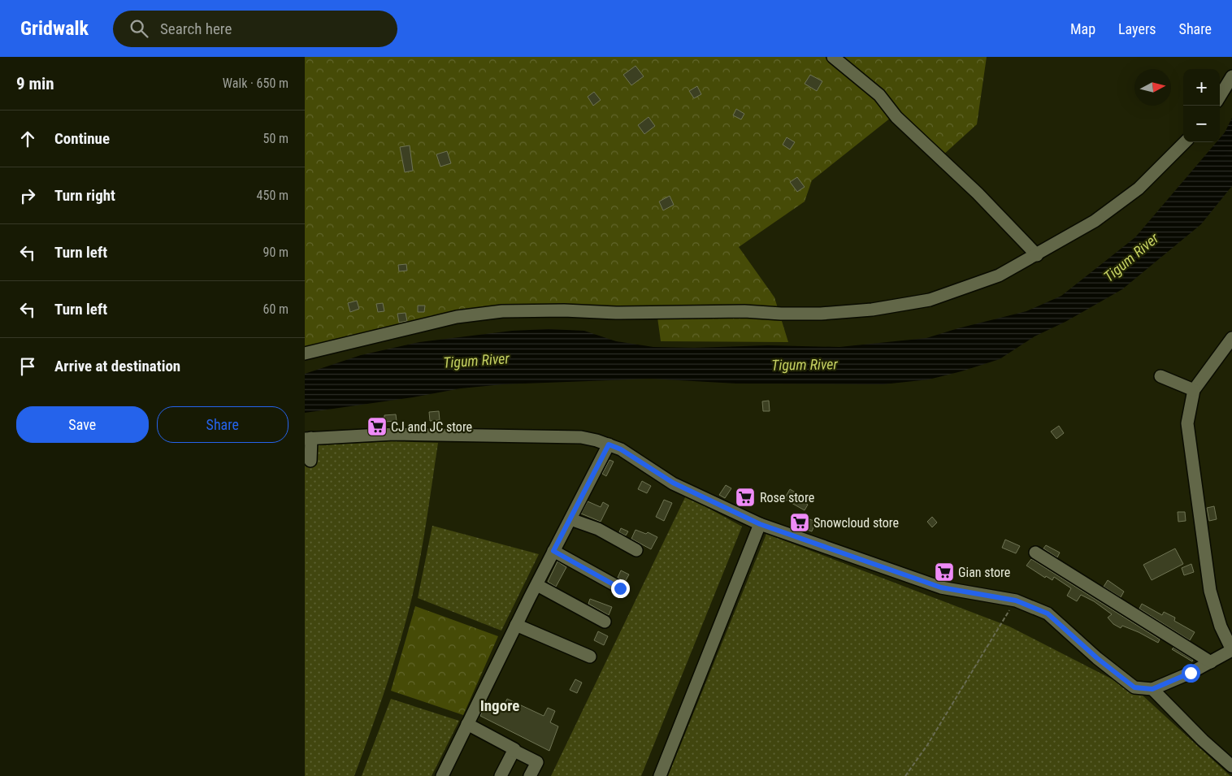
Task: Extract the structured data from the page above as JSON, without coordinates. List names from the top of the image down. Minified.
{"districts":["Ingore"],"water":["Tigum River"],"places":{"supermarket":["CJ and JC store","Rose store","Snowcloud store","Gian store"]},"north":"right","page":{"header":"Gridwalk","search":"Search here","nav":["Map","Layers","Share"],"heading":["9 min","Walk · 650 m"],"map_buttons":["+","−"],"list":[["Continue","50 m"],["Turn right","450 m"],["Turn left","90 m"],["Turn left","60 m"],"Arrive at destination"],"buttons":["Save","Share"]}}
